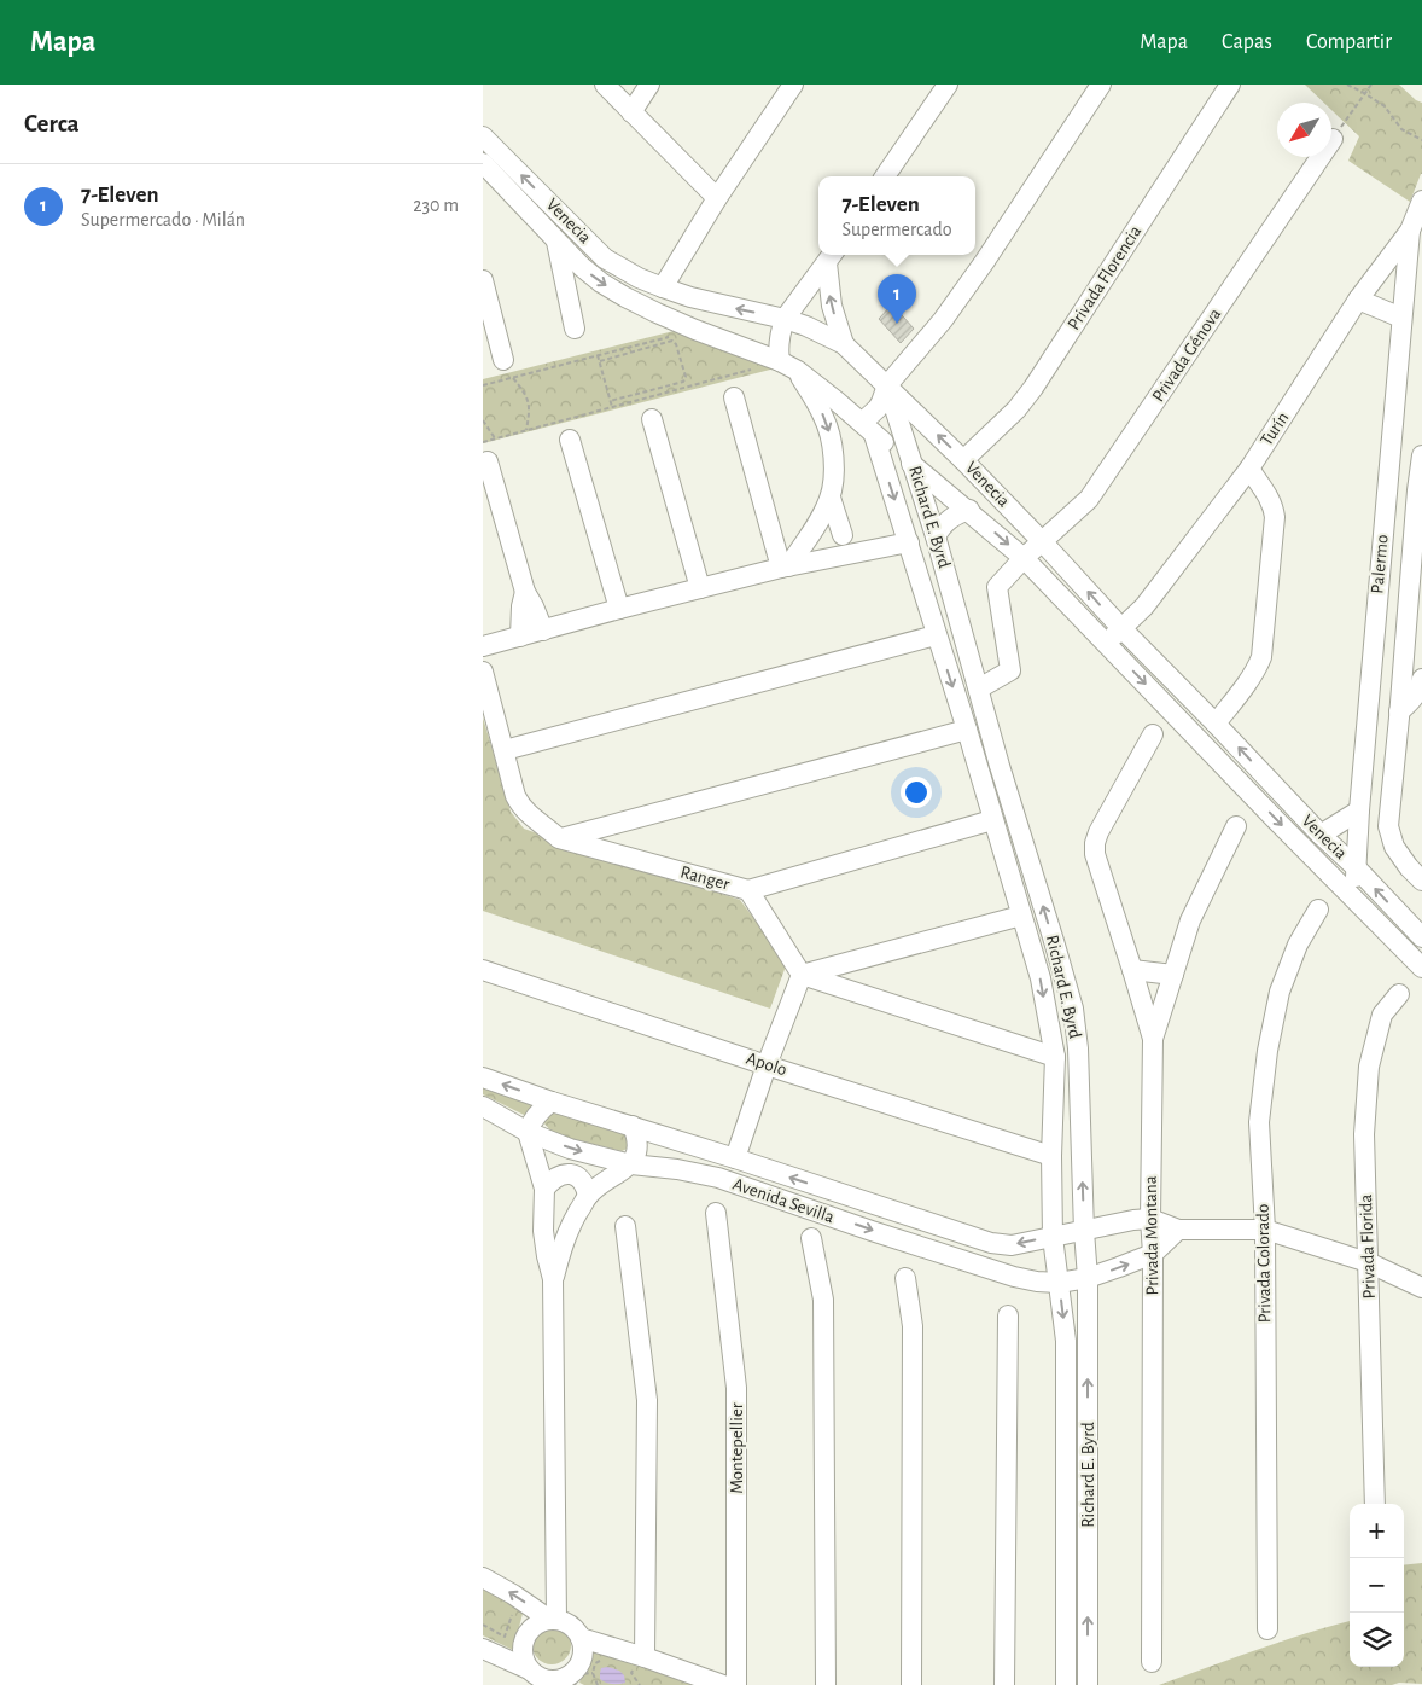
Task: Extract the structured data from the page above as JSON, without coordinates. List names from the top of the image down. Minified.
{"streets":{"street":["Venecia","Privada Florencia","Privada Génova","Turín","Richard E. Byrd","Palermo","Ranger","Apolo","Avenida Sevilla","Privada Montana","Privada Florida","Privada Colorado","Montepellier"]},"crossings":[["Venecia","Privada Florencia"],["Venecia","Privada Génova"],["Venecia","Turín"],["Venecia","Richard E. Byrd"],["Venecia","Palermo"],["Privada Génova","Richard E. Byrd"],["Turín","Palermo"],["Richard E. Byrd","Apolo"],["Richard E. Byrd","Avenida Sevilla"],["Avenida Sevilla","Privada Montana"]],"north":"bottom left","page":{"header":"Mapa","nav":["Mapa","Capas","Compartir"],"heading":"Cerca","list":[{"mark":"1","name":"7-Eleven","note":"Supermercado · Milán","value":"230 m"}],"popup":["7-Eleven","Supermercado"],"pins":"1","map_buttons":["+","−"]}}
